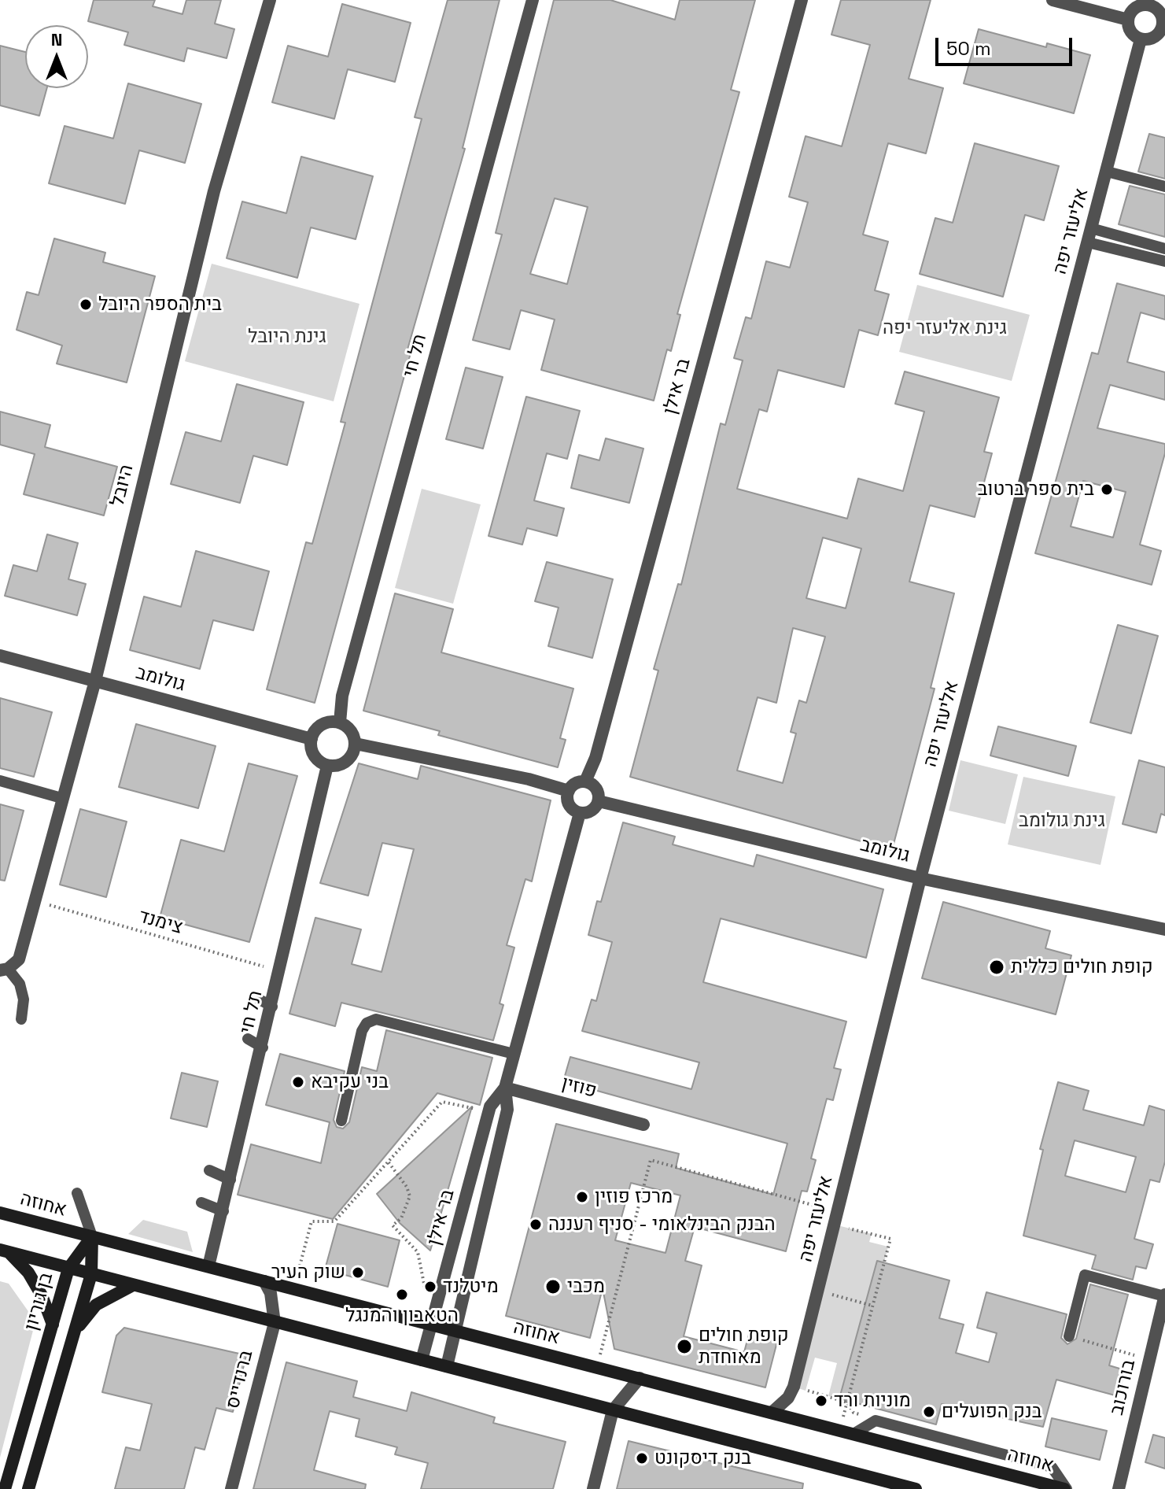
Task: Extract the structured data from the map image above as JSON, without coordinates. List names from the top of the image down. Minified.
{"streets":{"main road":["אחוזה","בן גוריון"],"street":["אליעזר יפה","תל חי","בר אילן","היובל","גולומב","פוזין","ברנדייס","בורוכוב"],"path":["צימנד"]},"crossings":[["אליעזר יפה","גולומב"],["אליעזר יפה","אחוזה"],["תל חי","גולומב"],["תל חי","צימנד"],["תל חי","אחוזה"],["בר אילן","גולומב"],["בר אילן","פוזין"],["בר אילן","אחוזה"],["היובל","גולומב"],["היובל","צימנד"],["אחוזה","בן גוריון"],["אחוזה","ברנדייס"]],"parks":["גינת אליעזר יפה","גינת היובל","גינת גולומב"],"places":["בית הספר היובל","בית ספר ברטוב","קופת חולים כללית","בני עקיבא","מרכז פוזין","הבנק הבינלאומי - סניף רעננה","שוק העיר","מיטלנד","מכבי","הטאבון והמנגל","קופת חולים מאוחדת","מוניות ורד","בנק הפועלים","בנק דיסקונט"],"scale_bar":"50 m","north":"top"}
